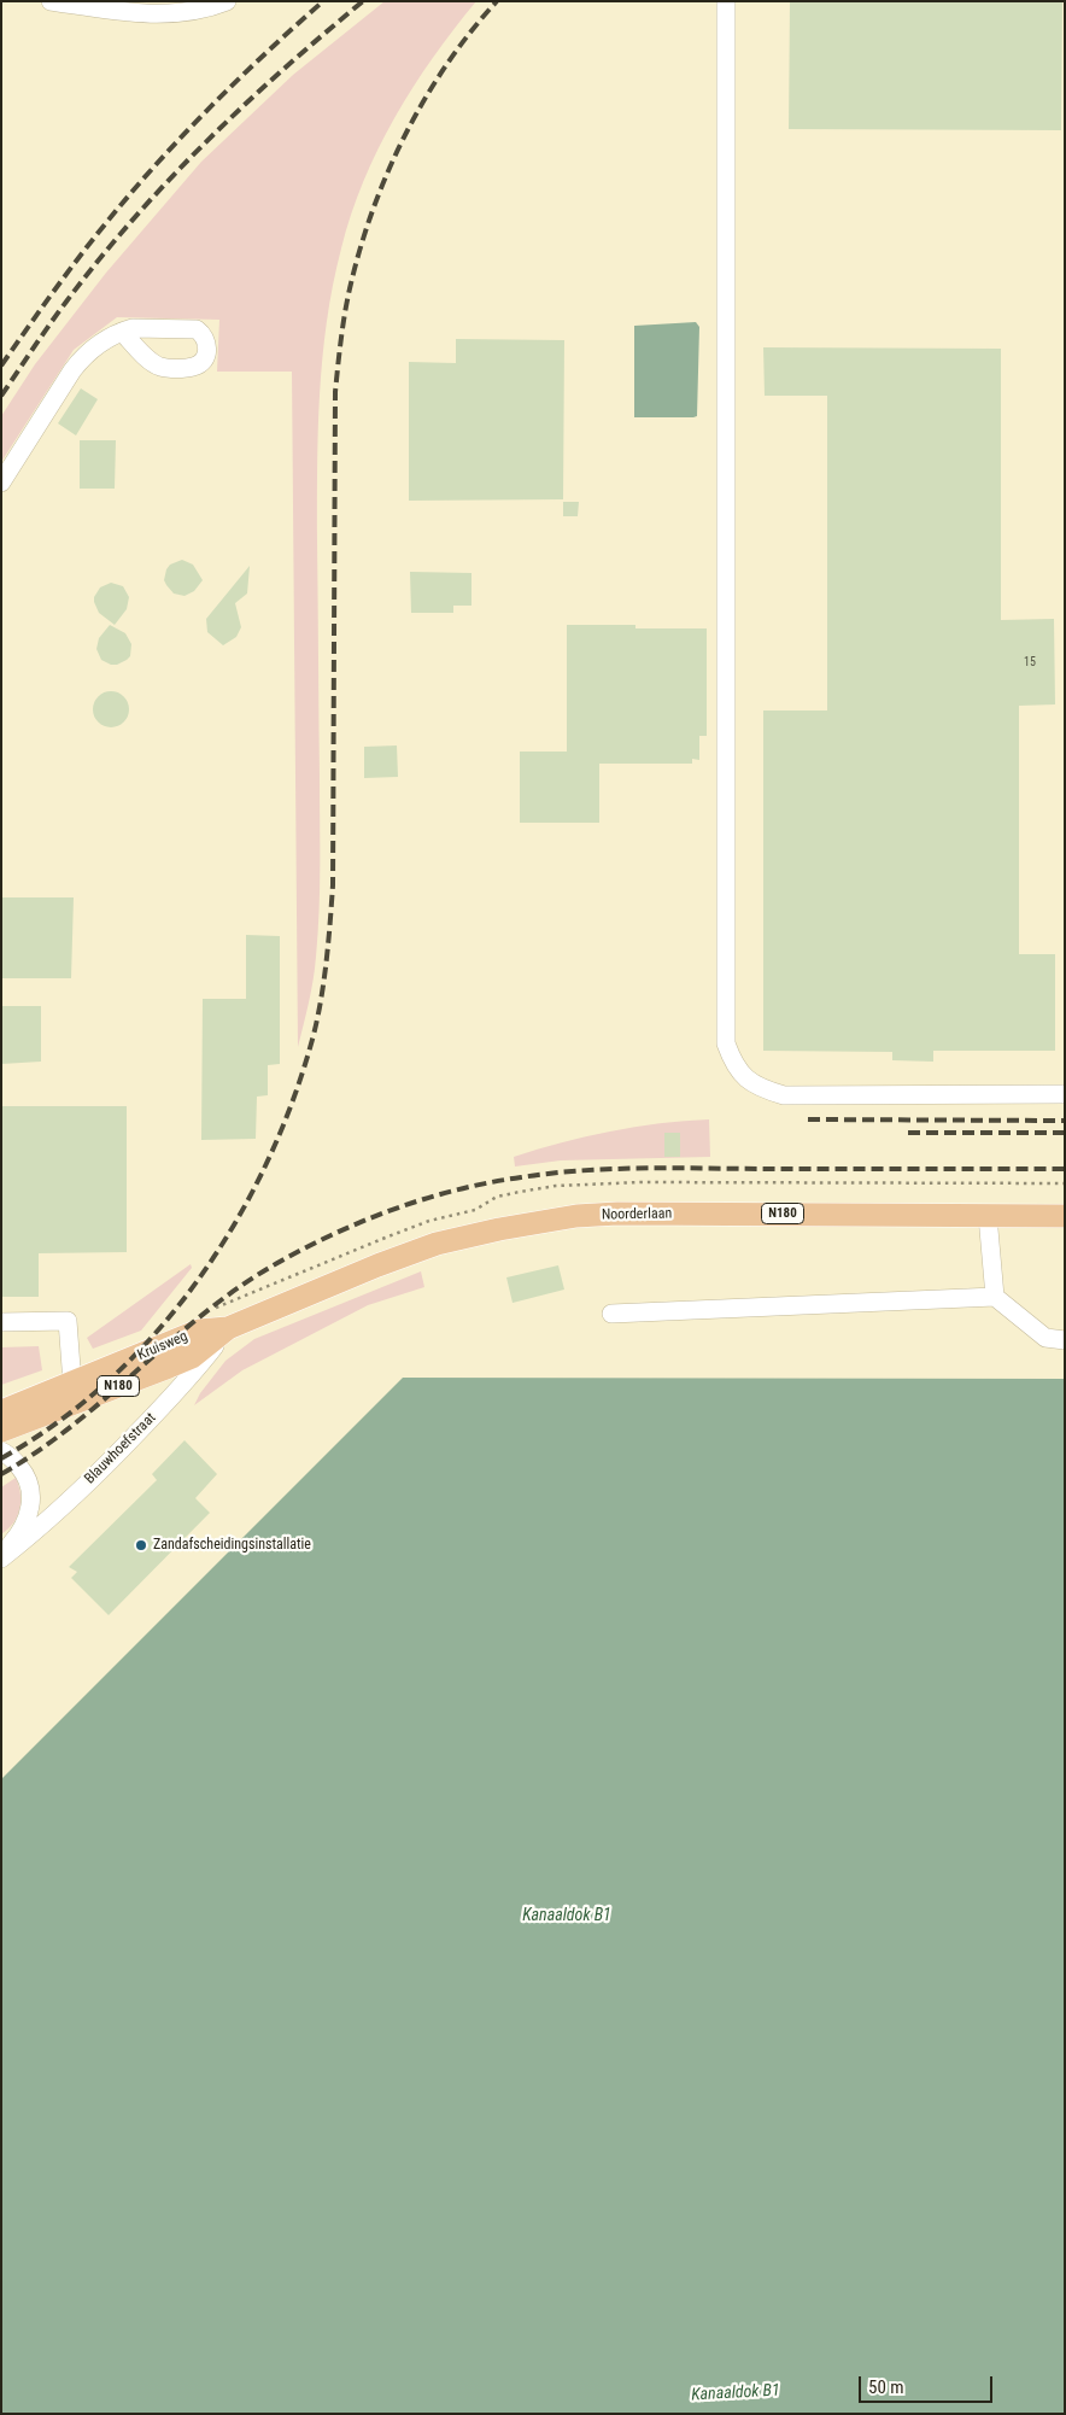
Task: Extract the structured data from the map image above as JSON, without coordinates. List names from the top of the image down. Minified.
{"streets":{"main road":["N180","Noorderlaan","Kruisweg"],"street":["Blauwhoefstraat"]},"crossings":[["Noorderlaan","Kruisweg"],["Noorderlaan","Blauwhoefstraat"],["Kruisweg","Blauwhoefstraat"]],"water":["Kanaaldok B1"],"places":["Zandafscheidingsinstallatie"],"house_numbers":["15"],"scale_bar":"50 m"}
